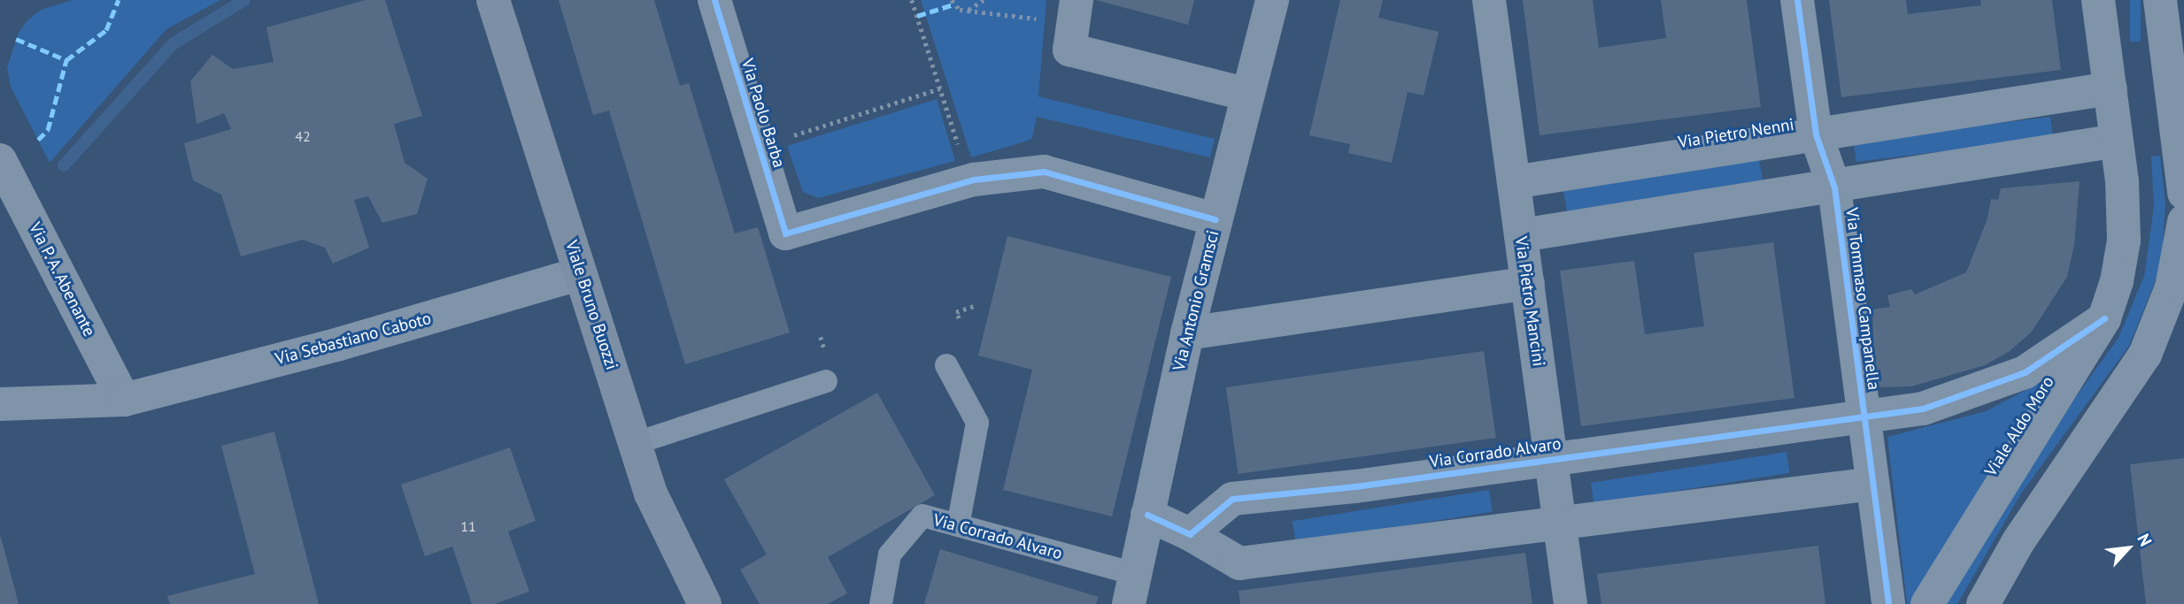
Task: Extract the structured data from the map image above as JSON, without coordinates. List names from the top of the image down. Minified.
{"streets":{"main road":["Viale Bruno Buozzi"],"street":["Via Paolo Barba","Via Pietro Nenni","Via P. A. Abenante","Via Tommaso Campanella","Via Antonio Gramsci","Via Pietro Mancini","Via Sebastiano Caboto","Viale Aldo Moro","Via Corrado Alvaro"]},"crossings":[["Via Paolo Barba","Via Antonio Gramsci"],["Via Pietro Nenni","Via Tommaso Campanella"],["Via Pietro Nenni","Via Pietro Mancini"],["Via Pietro Nenni","Viale Aldo Moro"],["Via P. A. Abenante","Via Sebastiano Caboto"],["Via Tommaso Campanella","Via Corrado Alvaro"],["Via Antonio Gramsci","Via Corrado Alvaro"],["Via Pietro Mancini","Via Corrado Alvaro"],["Viale Bruno Buozzi","Via Sebastiano Caboto"],["Viale Aldo Moro","Via Corrado Alvaro"]],"house_numbers":["42","11"],"north":"top right"}
